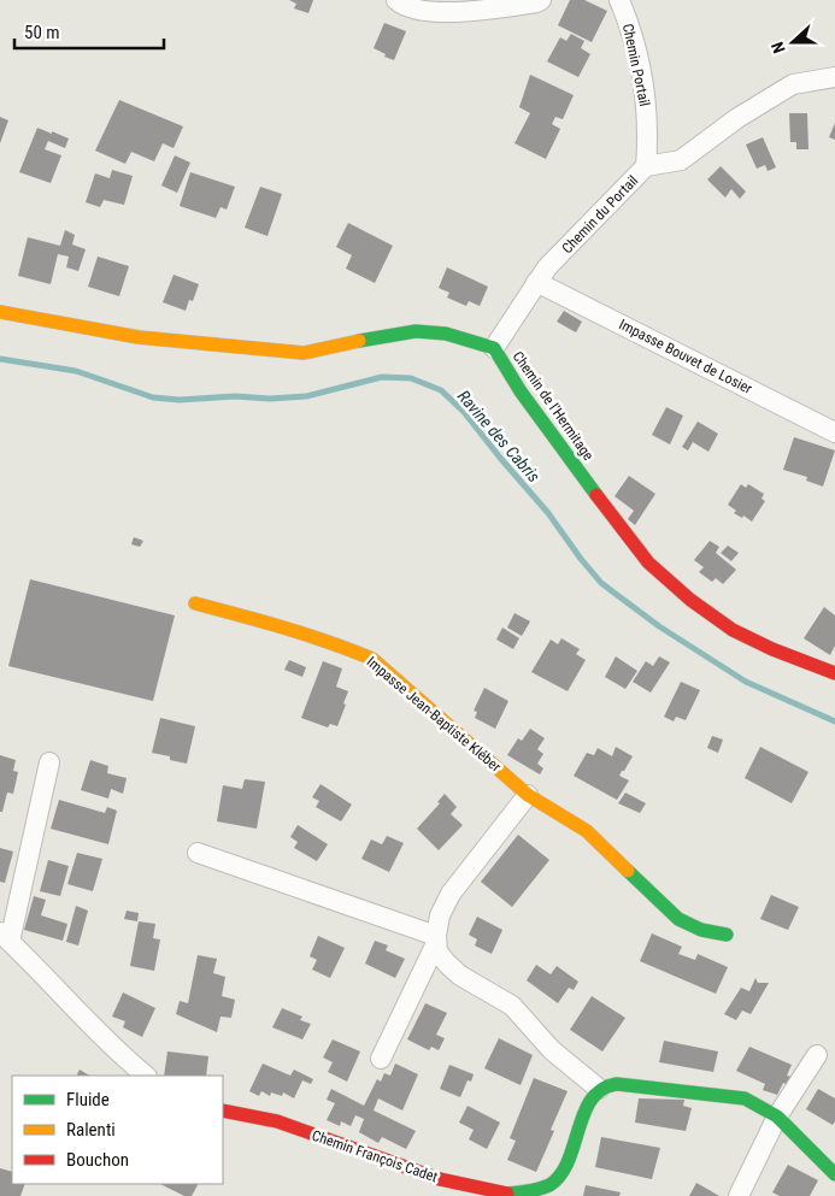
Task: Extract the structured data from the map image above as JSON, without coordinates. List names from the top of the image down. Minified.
{"streets":{"street":["Chemin Portail","Chemin du Portail","Impasse Bouvet de Losier","Chemin de l'Hermitage","Impasse Jean-Baptiste Kléber","Chemin François Cadet"]},"crossings":[["Chemin Portail","Chemin du Portail"],["Chemin du Portail","Impasse Bouvet de Losier"],["Chemin du Portail","Chemin de l'Hermitage"]],"water":["Ravine des Cabris"],"legend":["Fluide","Ralenti","Bouchon"],"scale_bar":"50 m","north":"left"}
